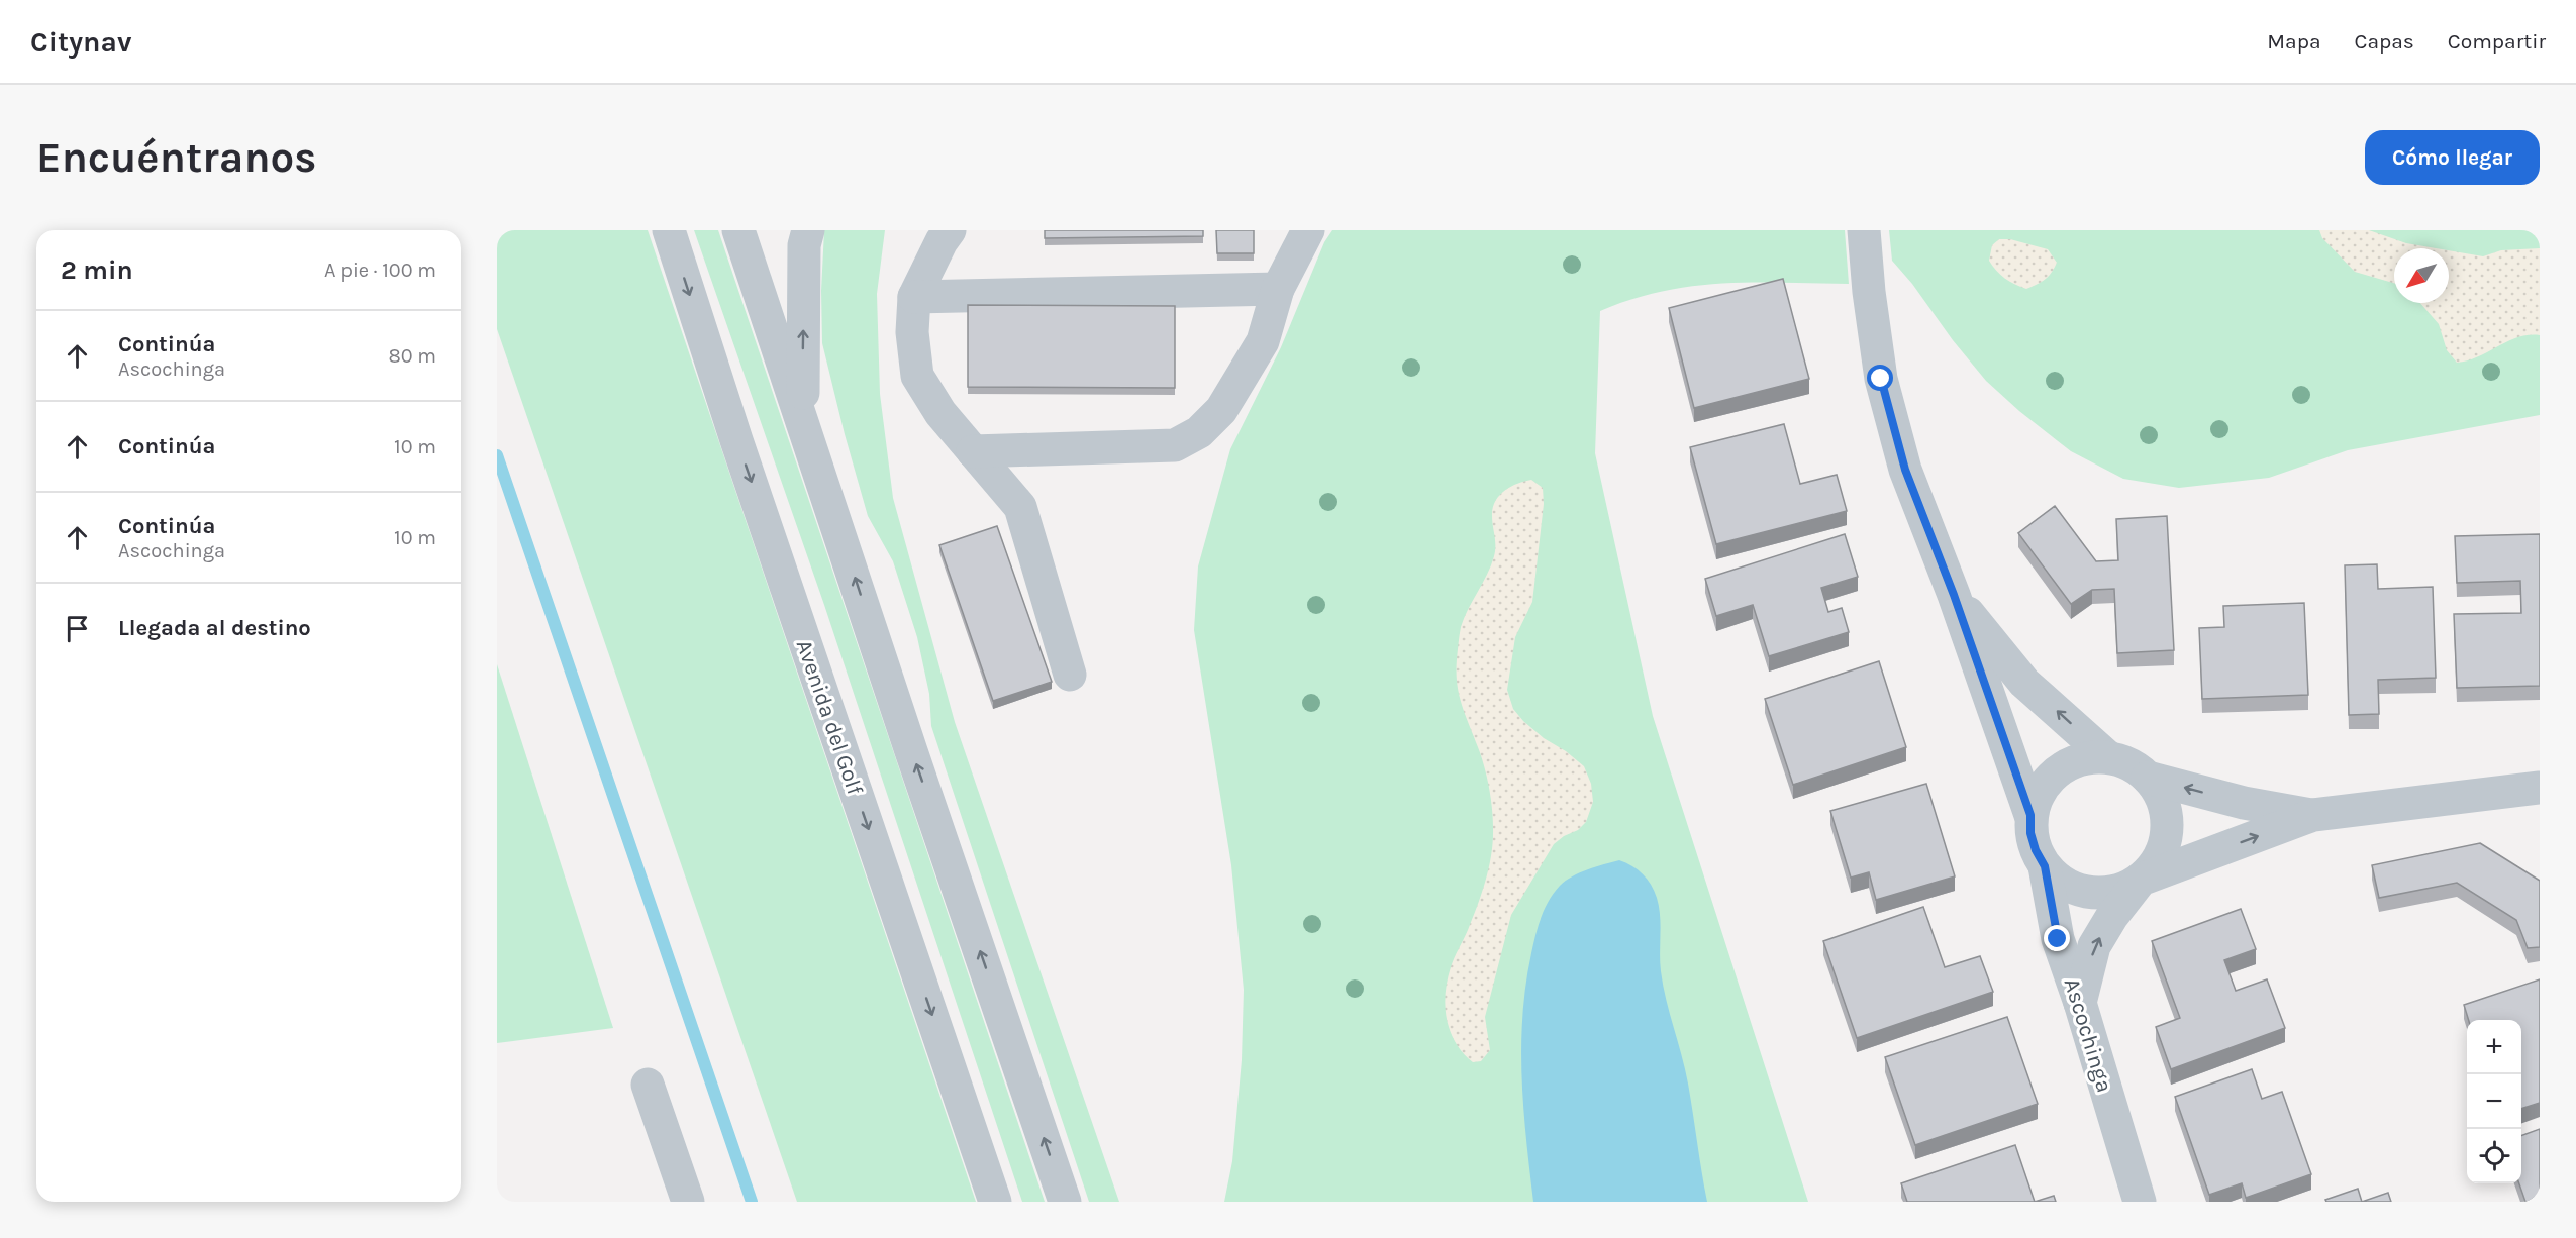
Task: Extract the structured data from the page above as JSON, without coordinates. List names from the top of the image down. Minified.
{"streets":{"street":["Avenida del Golf","Ascochinga"]},"north":"bottom left","page":{"header":"Citynav","nav":["Mapa","Capas","Compartir"],"buttons":"Cómo llegar","title":"Encuéntranos","heading":["2 min","A pie · 100 m"],"list":[["Continúa","Ascochinga","80 m"],["Continúa","10 m"],["Continúa","Ascochinga","10 m"],"Llegada al destino"],"map_buttons":["+","−"]}}
